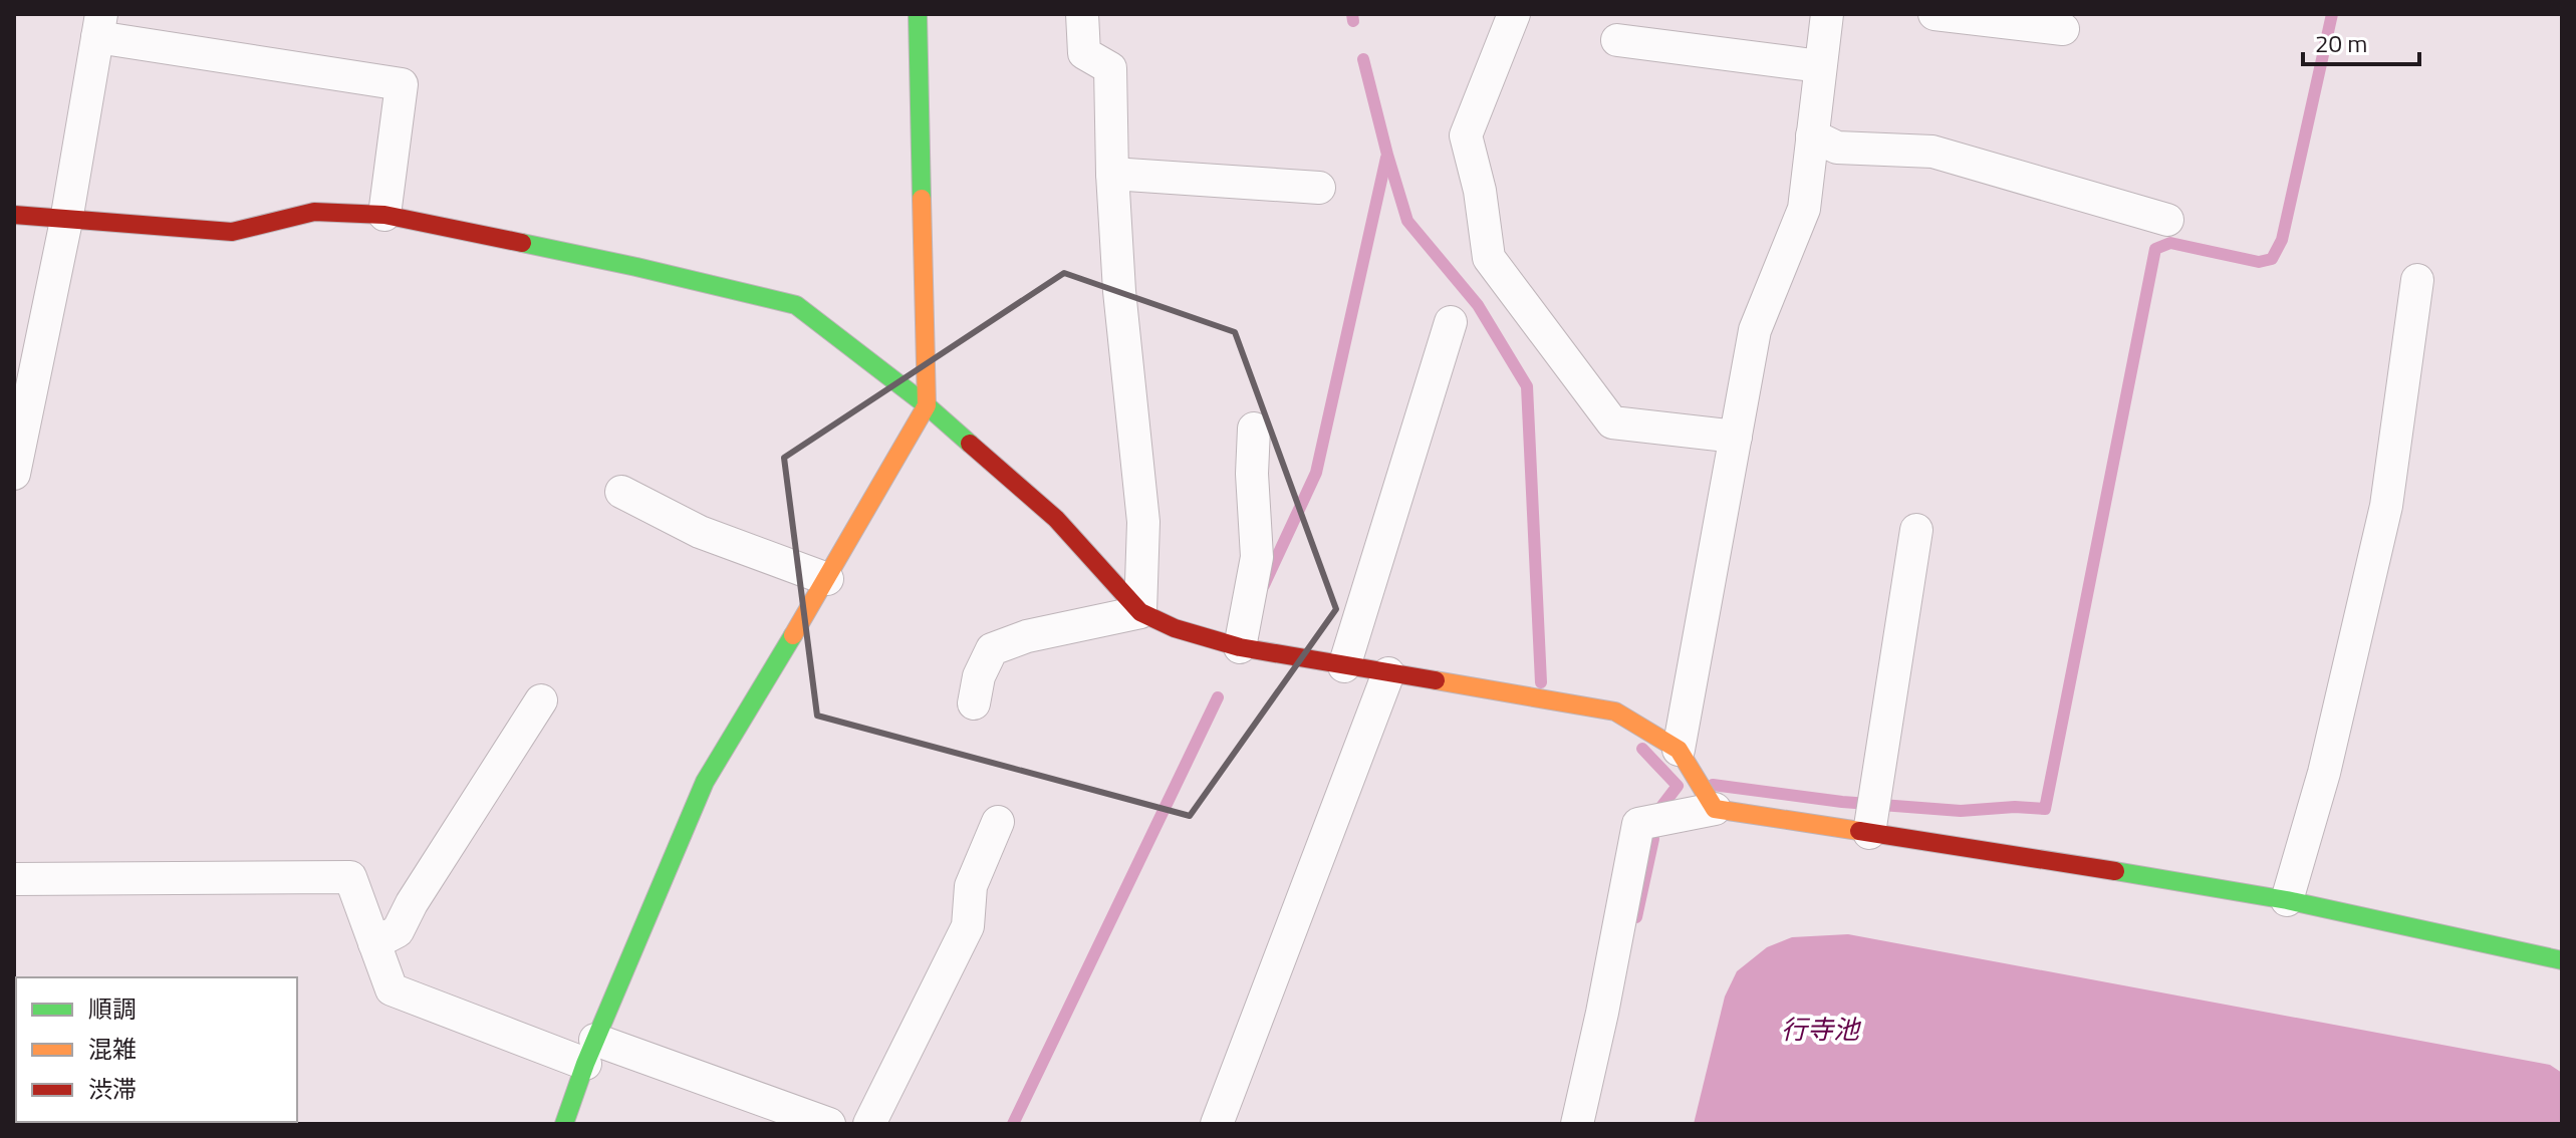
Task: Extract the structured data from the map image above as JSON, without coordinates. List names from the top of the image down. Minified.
{"water":["行寺池"],"legend":["順調","混雑","渋滞"],"scale_bar":"20 m"}
